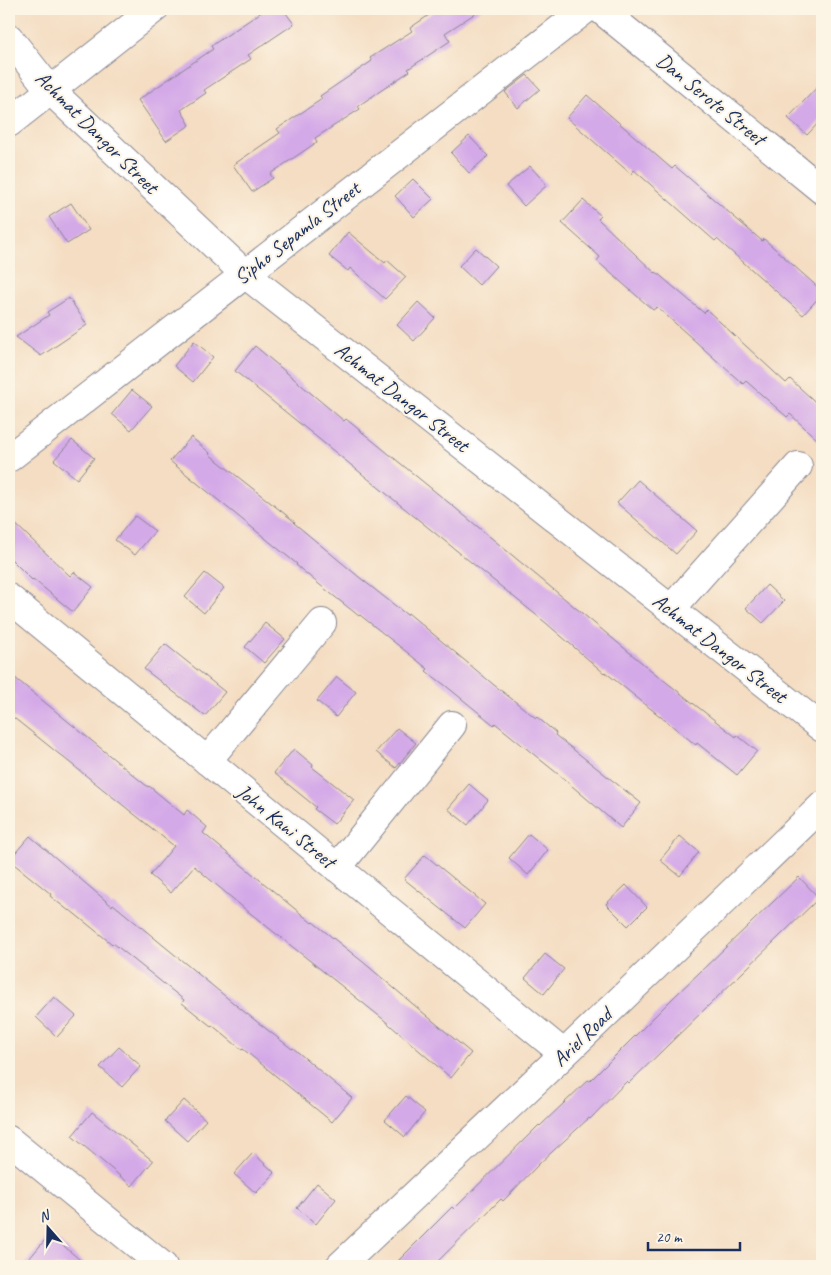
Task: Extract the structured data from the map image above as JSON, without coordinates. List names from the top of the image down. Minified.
{"streets":{"street":["Dan Serote Street","Achmat Dangor Street","Sipho Sepamla Street","John Kani Street","Ariel Road"]},"crossings":[["Achmat Dangor Street","Sipho Sepamla Street"],["John Kani Street","Ariel Road"]],"scale_bar":"20 m","north":"top"}
